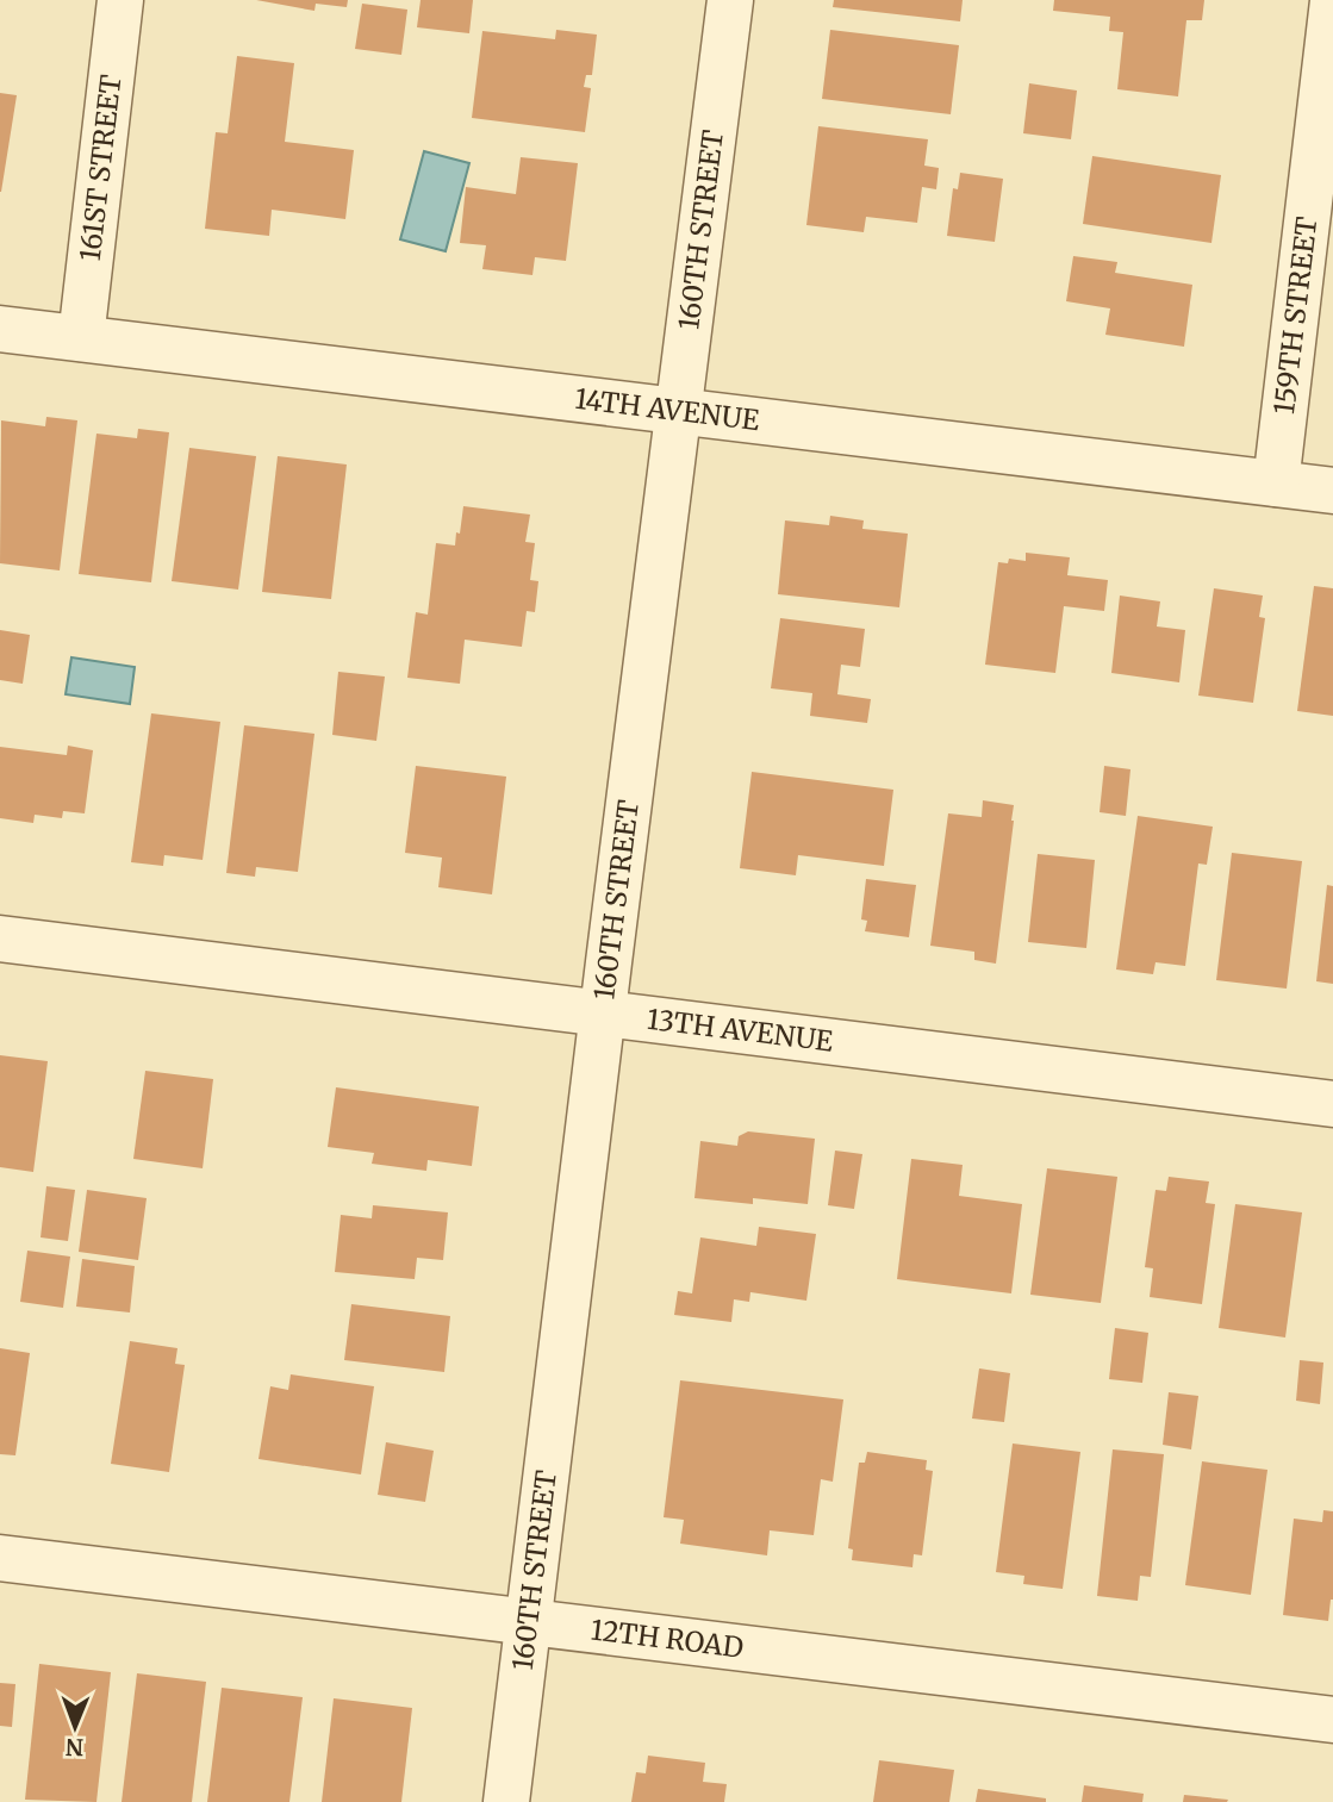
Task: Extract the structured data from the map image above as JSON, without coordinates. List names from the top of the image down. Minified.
{"streets":{"street":["161ST STREET","160TH STREET","159TH STREET","14TH AVENUE","13TH AVENUE","12TH ROAD"]},"crossings":[["161ST STREET","14TH AVENUE"],["160TH STREET","14TH AVENUE"],["160TH STREET","13TH AVENUE"],["160TH STREET","12TH ROAD"],["159TH STREET","14TH AVENUE"]],"north":"bottom"}
